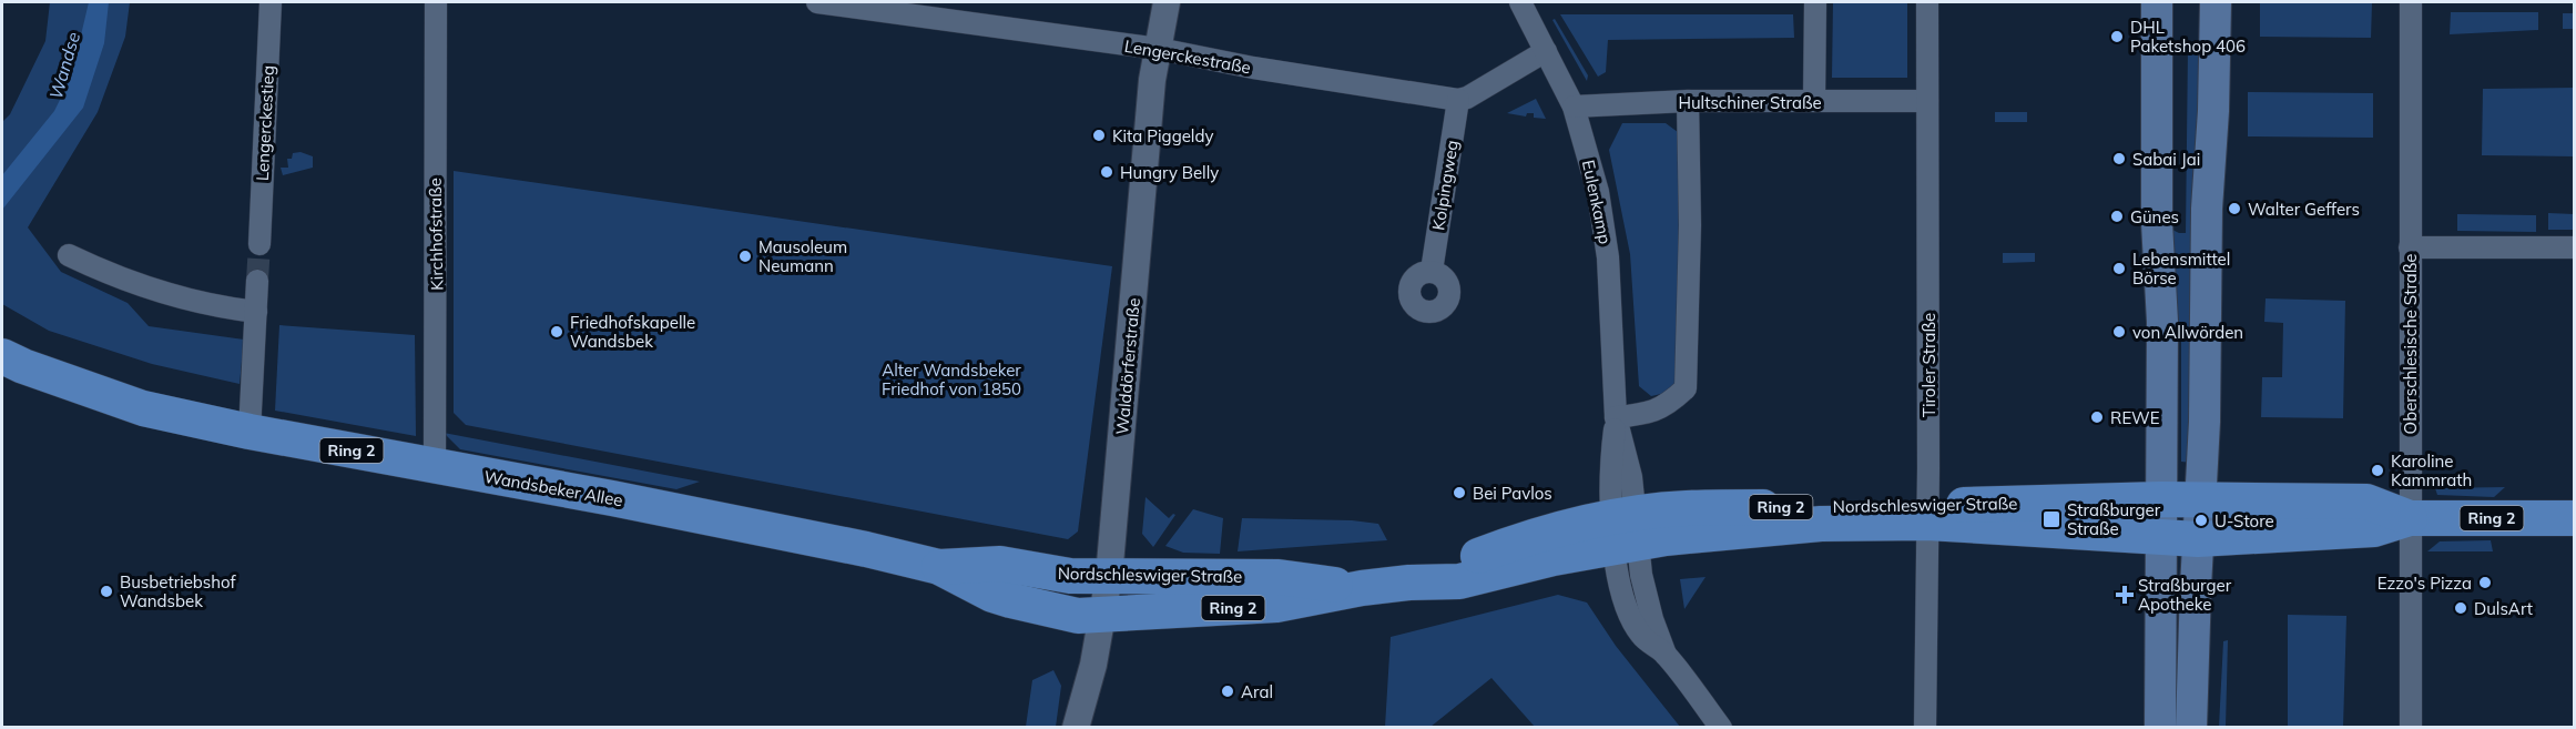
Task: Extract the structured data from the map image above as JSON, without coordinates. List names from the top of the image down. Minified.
{"streets":{"main road":["Ring 2","Wandsbeker Allee","Nordschleswiger Straße"],"street":["Lengerckestraße","Hultschiner Straße","Lengerckestieg","Kolpingweg","Eulenkamp","Kirchhofstraße","Oberschlesische Straße","Tiroler Straße","Walddörferstraße"]},"crossings":[["Lengerckestraße","Kolpingweg"],["Lengerckestraße","Walddörferstraße"],["Hultschiner Straße","Eulenkamp"],["Hultschiner Straße","Tiroler Straße"],["Eulenkamp","Nordschleswiger Straße"],["Kirchhofstraße","Wandsbeker Allee"],["Oberschlesische Straße","Nordschleswiger Straße"],["Tiroler Straße","Nordschleswiger Straße"],["Walddörferstraße","Wandsbeker Allee"],["Walddörferstraße","Nordschleswiger Straße"],["Wandsbeker Allee","Nordschleswiger Straße"]],"water":["Wandse"],"parks":["Alter Wandsbeker Friedhof von 1850"],"places":{"other":["DHL Paketshop 406","Kita Piggeldy","Sabai Jai","Hungry Belly","Walter Geffers","Günes","Mausoleum Neumann","Lebensmittel Börse","Friedhofskapelle Wandsbek","von Allwörden","REWE","Karoline Kammrath","Bei Pavlos","U-Store","Ezzo's Pizza","Busbetriebshof Wandsbek","DulsArt","Aral"],"transit":["Straßburger Straße"],"health":["Straßburger Apotheke"]}}
